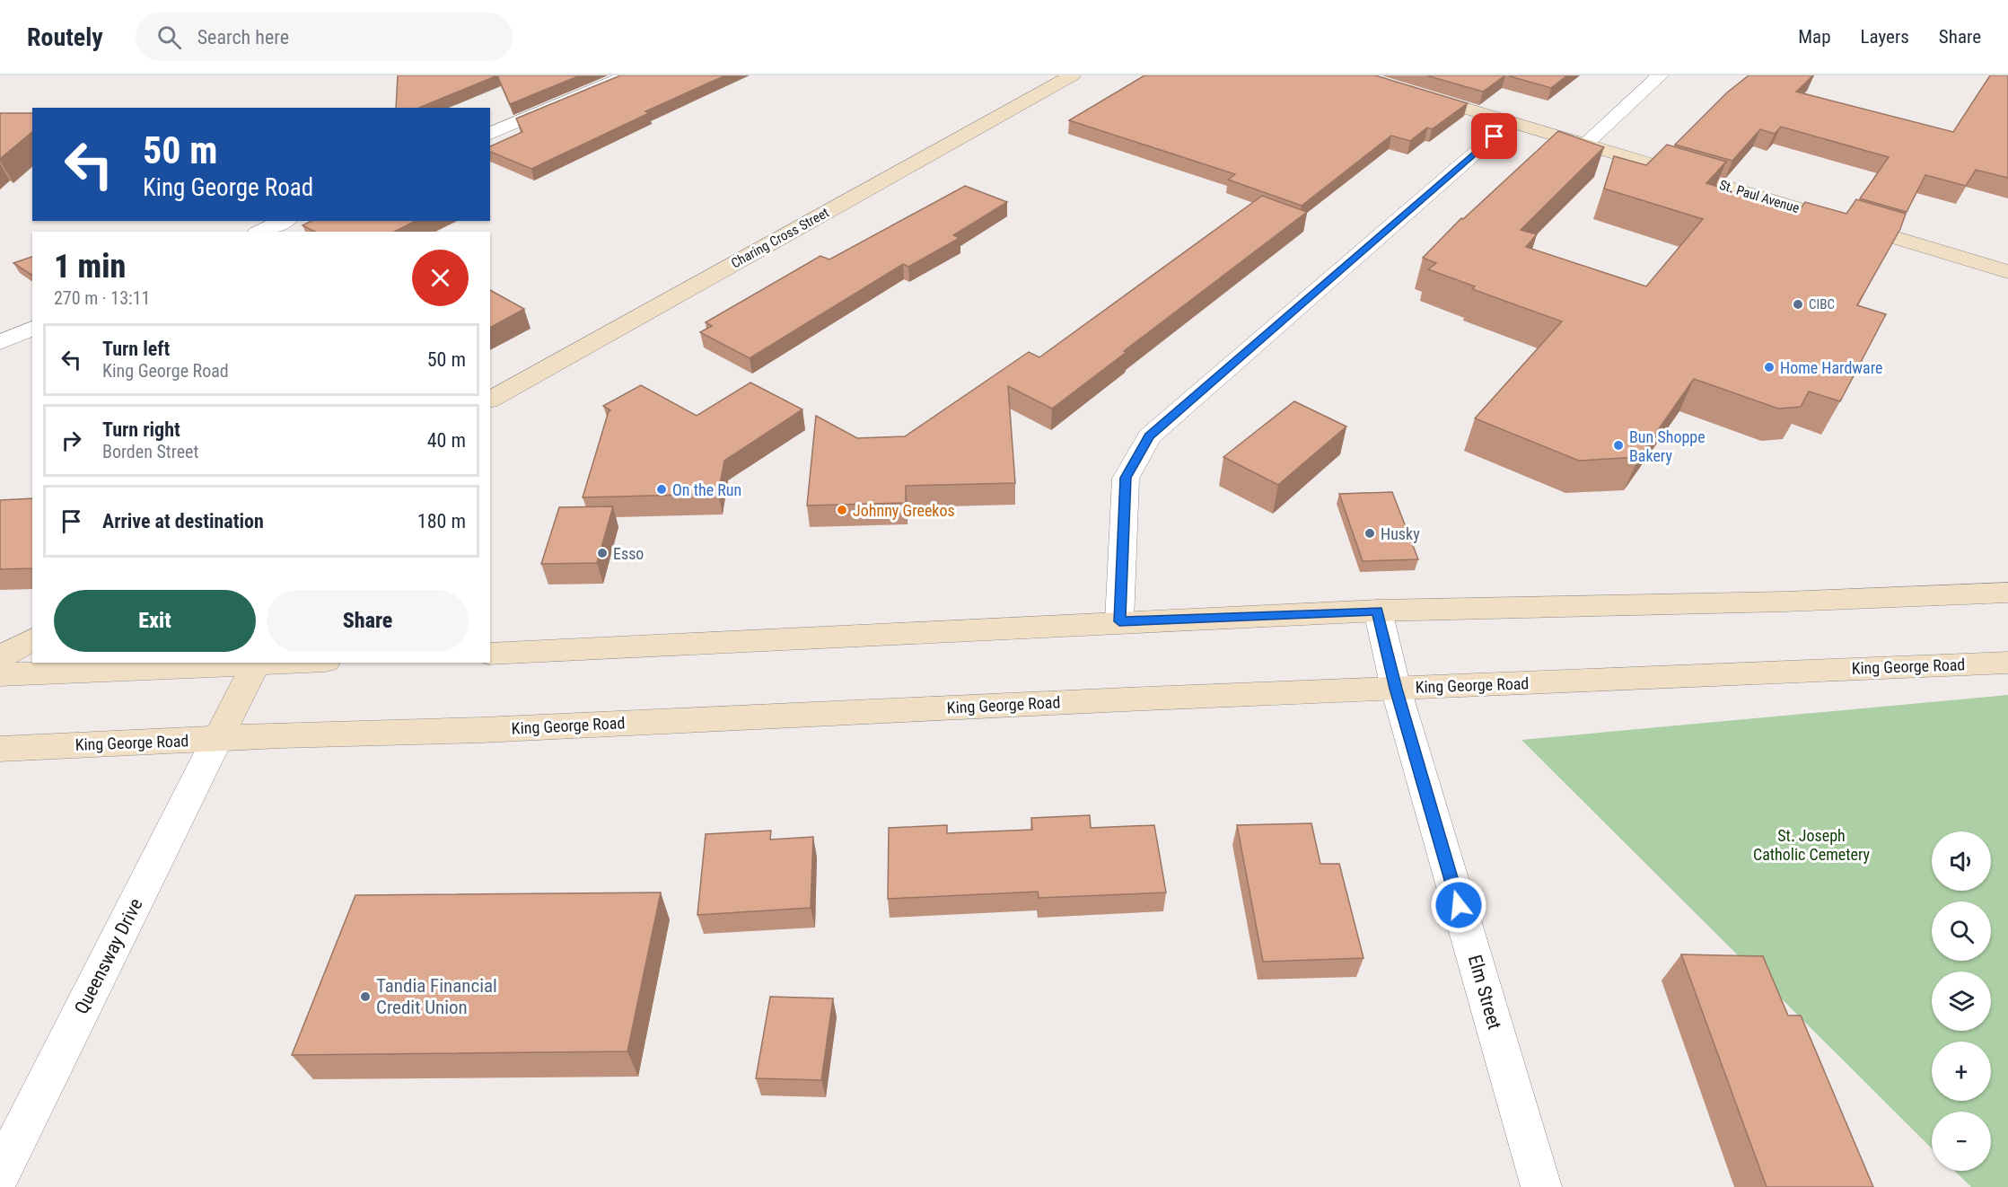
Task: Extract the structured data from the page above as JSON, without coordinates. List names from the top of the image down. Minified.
{"streets":{"main road":["St. Paul Avenue","Charing Cross Street","King George Road"],"street":["Queensway Drive","Elm Street"]},"crossings":[["King George Road","Queensway Drive"],["King George Road","Elm Street"]],"parks":["St. Joseph Catholic Cemetery"],"places":["CIBC","Home Hardware","Bun Shoppe Bakery","On the Run","Johnny Greekos","Husky","Esso","Tandia Financial Credit Union"],"page":{"header":"Routely","search":"Search here","nav":["Map","Layers","Share"],"turn":["50 m","King George Road"],"heading":["1 min","270 m · 13:11"],"list":[{"name":"Turn left","note":"King George Road","value":"50 m"},{"name":"Turn right","note":"Borden Street","value":"40 m"},{"name":"Arrive at destination","value":"180 m"}],"buttons":["Exit","Share"],"map_buttons":["+","−"]}}
